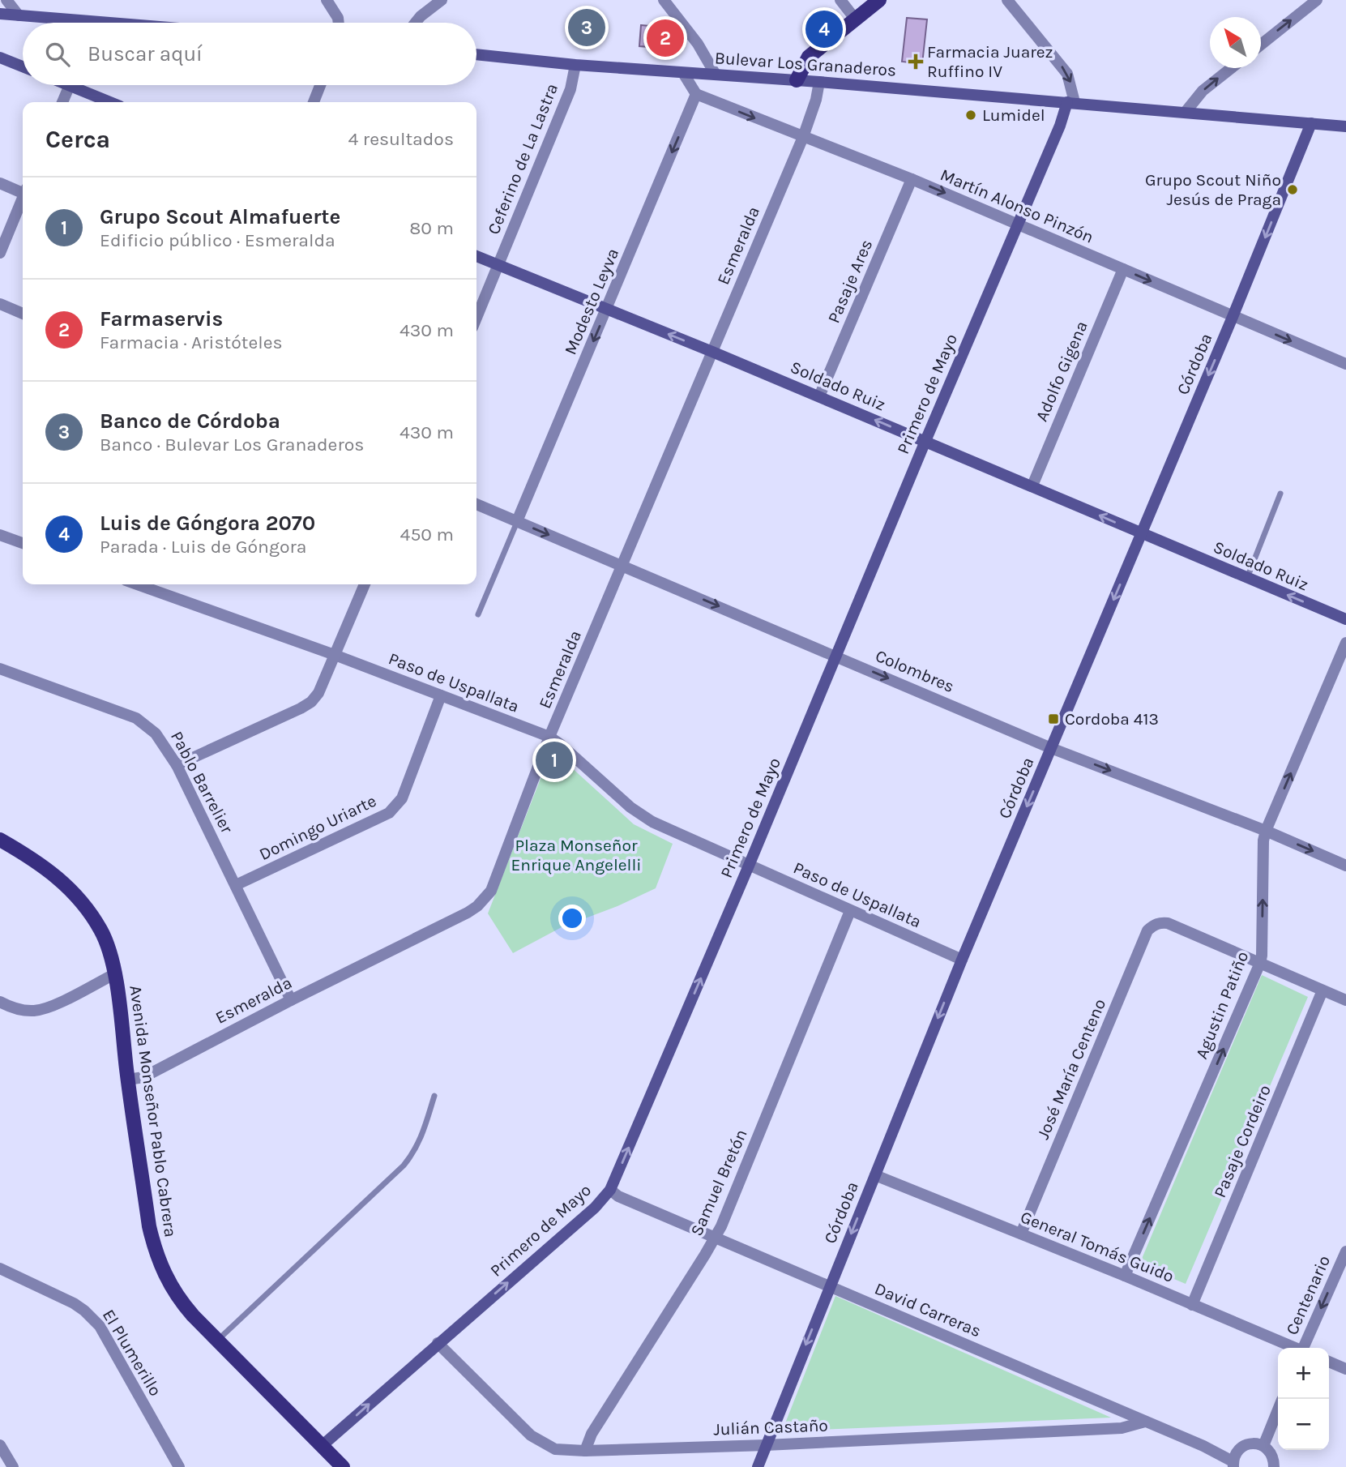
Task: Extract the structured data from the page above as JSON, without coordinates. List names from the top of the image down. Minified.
{"streets":{"main road":["Bulevar Los Granaderos","Córdoba","Soldado Ruiz","Primero de Mayo","Avenida Monseñor Pablo Cabrera"],"street":["Ceferino de La Lastra","Martín Alonso Pinzón","Esmeralda","Pasaje Ares","Modesto Leyva","Adolfo Gigena","Colombres","Paso de Uspallata","Pablo Barrelier","Domingo Uriarte","Agustin Patiño","José María Centeno","Pasaje Cordeiro","Samuel Bretón","General Tomás Guido","Centenario","David Carreras","El Plumerillo","Julián Castaño"]},"crossings":[["Bulevar Los Granaderos","Ceferino de La Lastra"],["Bulevar Los Granaderos","Esmeralda"],["Bulevar Los Granaderos","Córdoba"],["Bulevar Los Granaderos","Primero de Mayo"],["Ceferino de La Lastra","Soldado Ruiz"],["Martín Alonso Pinzón","Esmeralda"],["Martín Alonso Pinzón","Pasaje Ares"],["Martín Alonso Pinzón","Modesto Leyva"],["Martín Alonso Pinzón","Córdoba"],["Martín Alonso Pinzón","Adolfo Gigena"],["Martín Alonso Pinzón","Primero de Mayo"],["Esmeralda","Soldado Ruiz"],["Esmeralda","Colombres"],["Esmeralda","Paso de Uspallata"],["Esmeralda","Pablo Barrelier"],["Esmeralda","Avenida Monseñor Pablo Cabrera"],["Pasaje Ares","Soldado Ruiz"],["Modesto Leyva","Soldado Ruiz"],["Modesto Leyva","Colombres"],["Córdoba","Soldado Ruiz"],["Córdoba","Colombres"],["Córdoba","Paso de Uspallata"],["Córdoba","General Tomás Guido"],["Córdoba","David Carreras"],["Córdoba","Julián Castaño"],["Adolfo Gigena","Soldado Ruiz"],["Soldado Ruiz","Primero de Mayo"],["Primero de Mayo","Colombres"],["Primero de Mayo","Paso de Uspallata"],["Primero de Mayo","Avenida Monseñor Pablo Cabrera"],["Primero de Mayo","David Carreras"],["Primero de Mayo","Julián Castaño"],["Colombres","Agustin Patiño"],["Paso de Uspallata","Domingo Uriarte"],["Paso de Uspallata","Samuel Bretón"],["Pablo Barrelier","Domingo Uriarte"],["Agustin Patiño","José María Centeno"],["Agustin Patiño","General Tomás Guido"],["José María Centeno","General Tomás Guido"],["Pasaje Cordeiro","General Tomás Guido"],["Samuel Bretón","David Carreras"],["Samuel Bretón","Julián Castaño"],["David Carreras","Julián Castaño"]],"one_way":["Martín Alonso Pinzón","Modesto Leyva","Córdoba","Soldado Ruiz","Primero de Mayo","Colombres","Agustin Patiño","Centenario"],"parks":["Plaza Monseñor Enrique Angelelli"],"places":{"health":["Farmacia Juarez Ruffino IV"],"other":["Lumidel","Grupo Scout Niño Jesús de Praga"],"transit":["Cordoba 413"]},"north":"top left","page":{"pins":["3","4","2","1"],"search":"Buscar aquí","heading":["Cerca","4 resultados"],"list":[{"mark":"1","name":"Grupo Scout Almafuerte","note":"Edificio público · Esmeralda","value":"80 m"},{"mark":"2","name":"Farmaservis","note":"Farmacia · Aristóteles","value":"430 m"},{"mark":"3","name":"Banco de Córdoba","note":"Banco · Bulevar Los Granaderos","value":"430 m"},{"mark":"4","name":"Luis de Góngora 2070","note":"Parada · Luis de Góngora","value":"450 m"}],"map_buttons":["+","−"]}}
